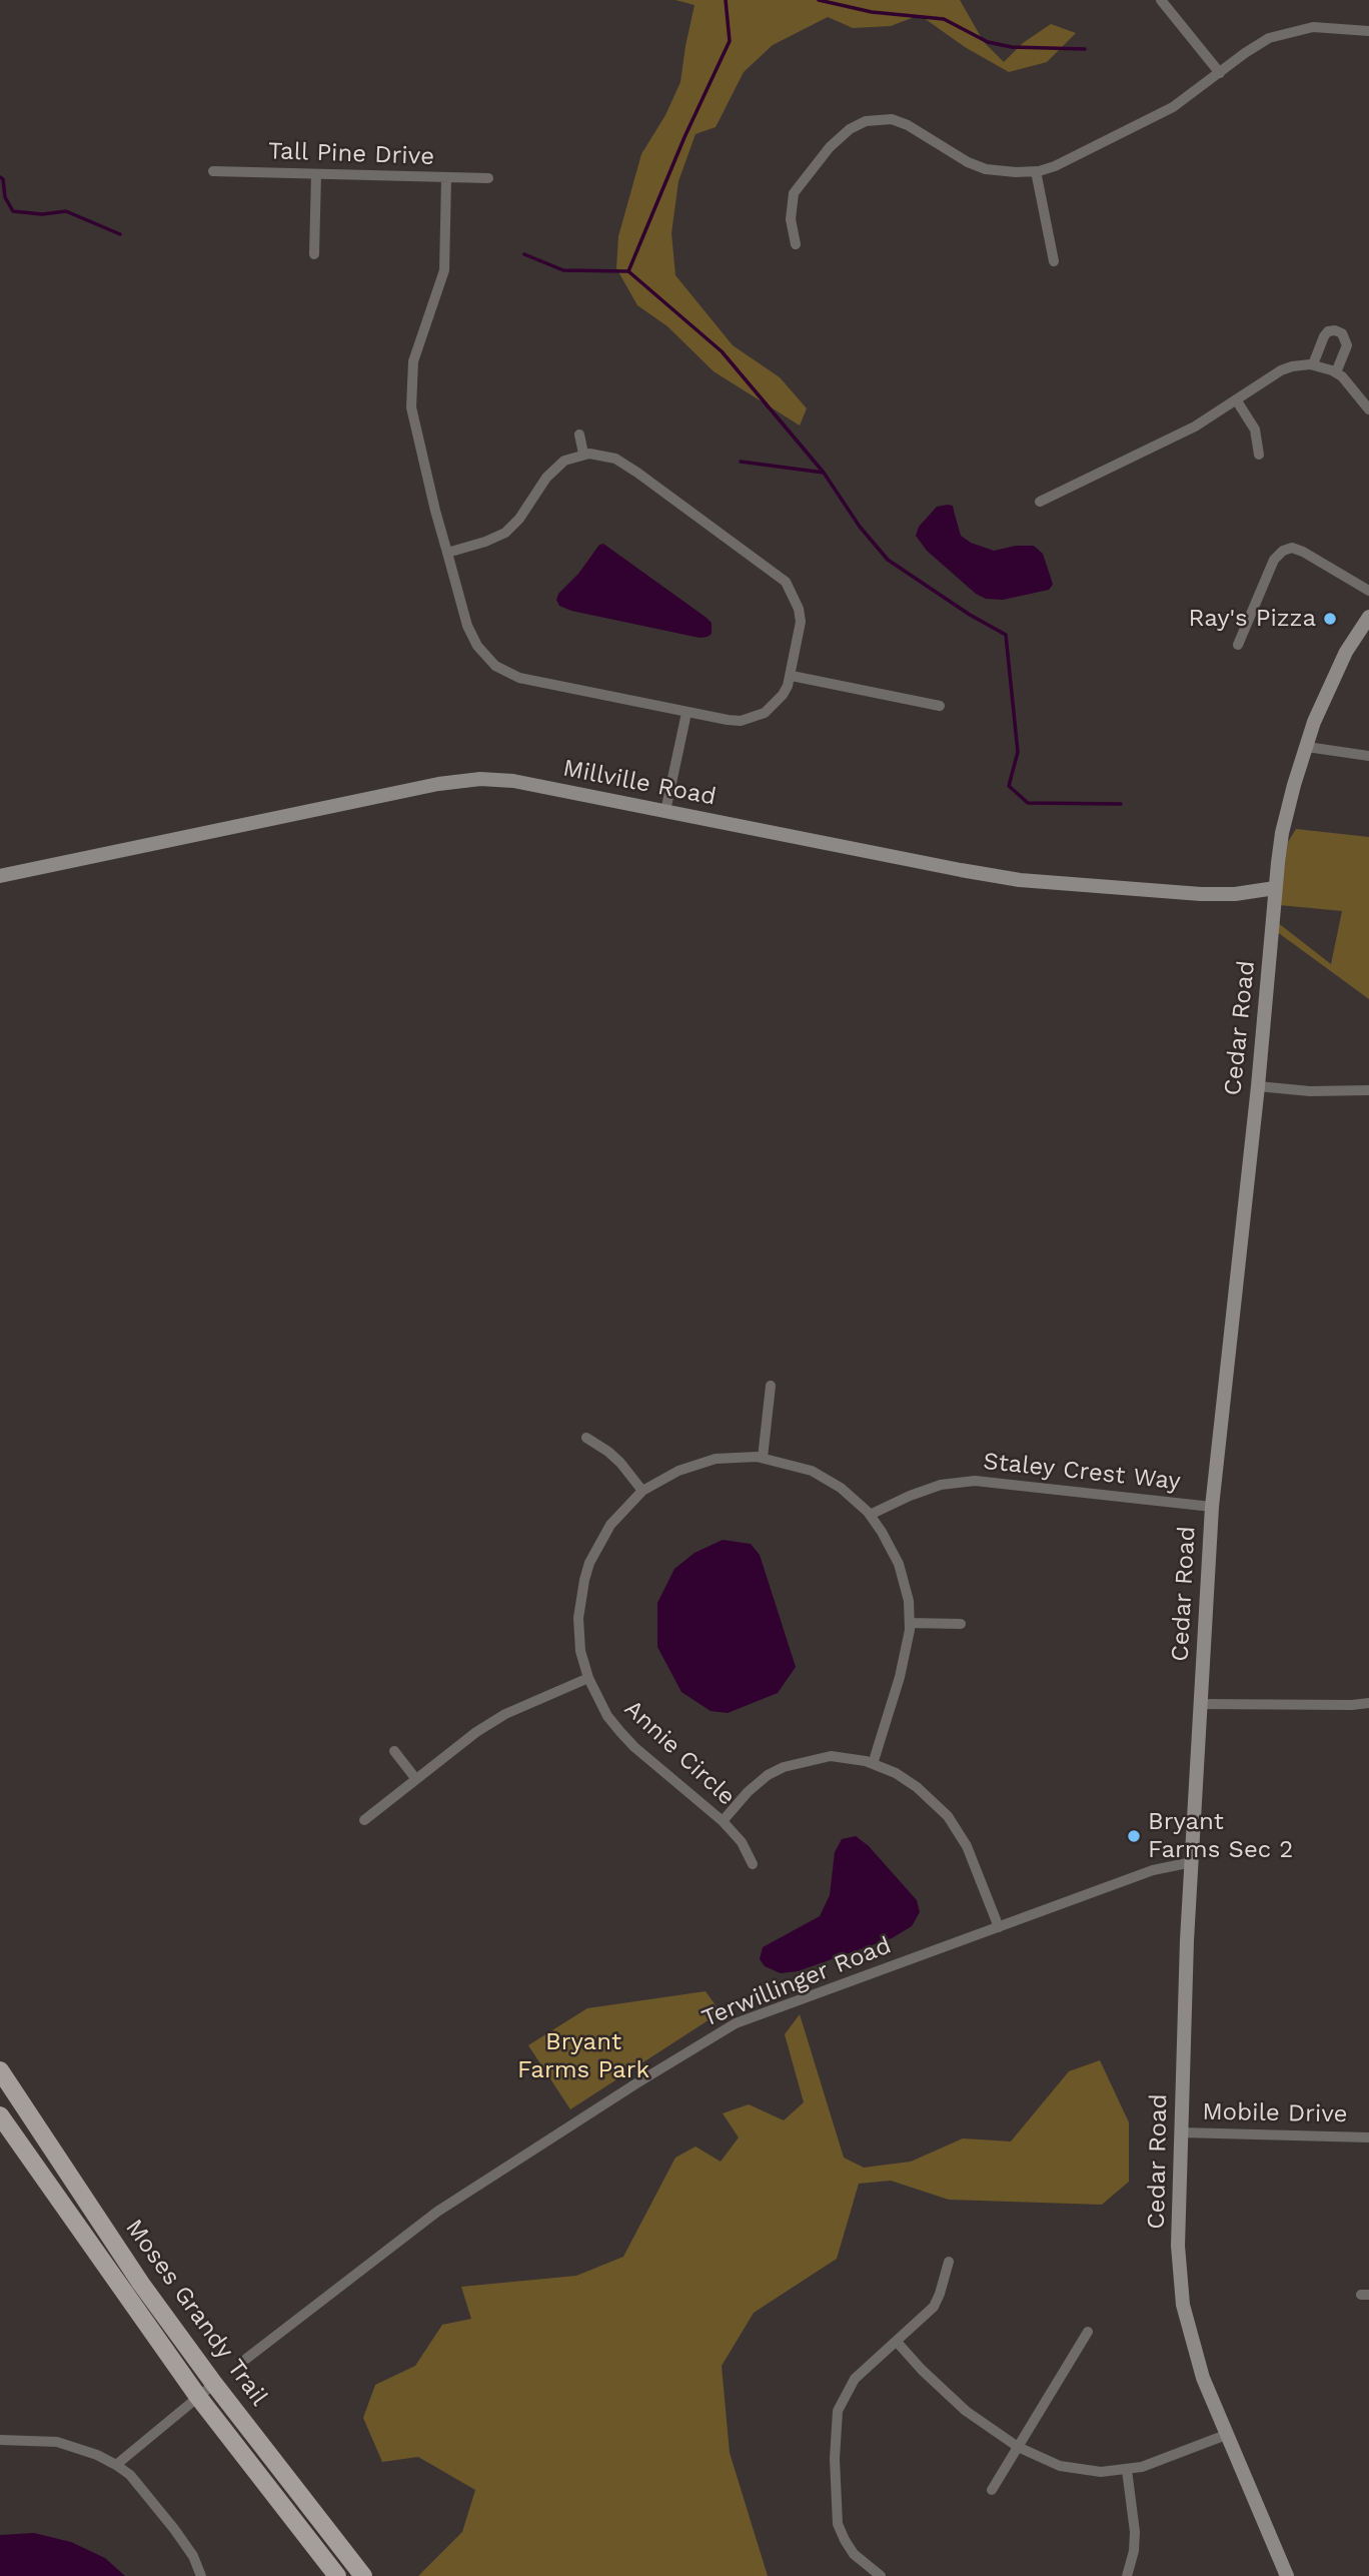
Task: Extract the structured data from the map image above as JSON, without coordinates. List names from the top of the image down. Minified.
{"streets":{"main road":["Moses Grandy Trail"],"street":["Tall Pine Drive","Millville Road","Cedar Road","Staley Crest Way","Annie Circle","Terwillinger Road","Mobile Drive"]},"crossings":[["Millville Road","Cedar Road"],["Cedar Road","Staley Crest Way"],["Cedar Road","Terwillinger Road"],["Cedar Road","Mobile Drive"],["Staley Crest Way","Annie Circle"]],"parks":["Bryant Farms Park"],"places":["Ray's Pizza","Bryant Farms Sec 2"]}
